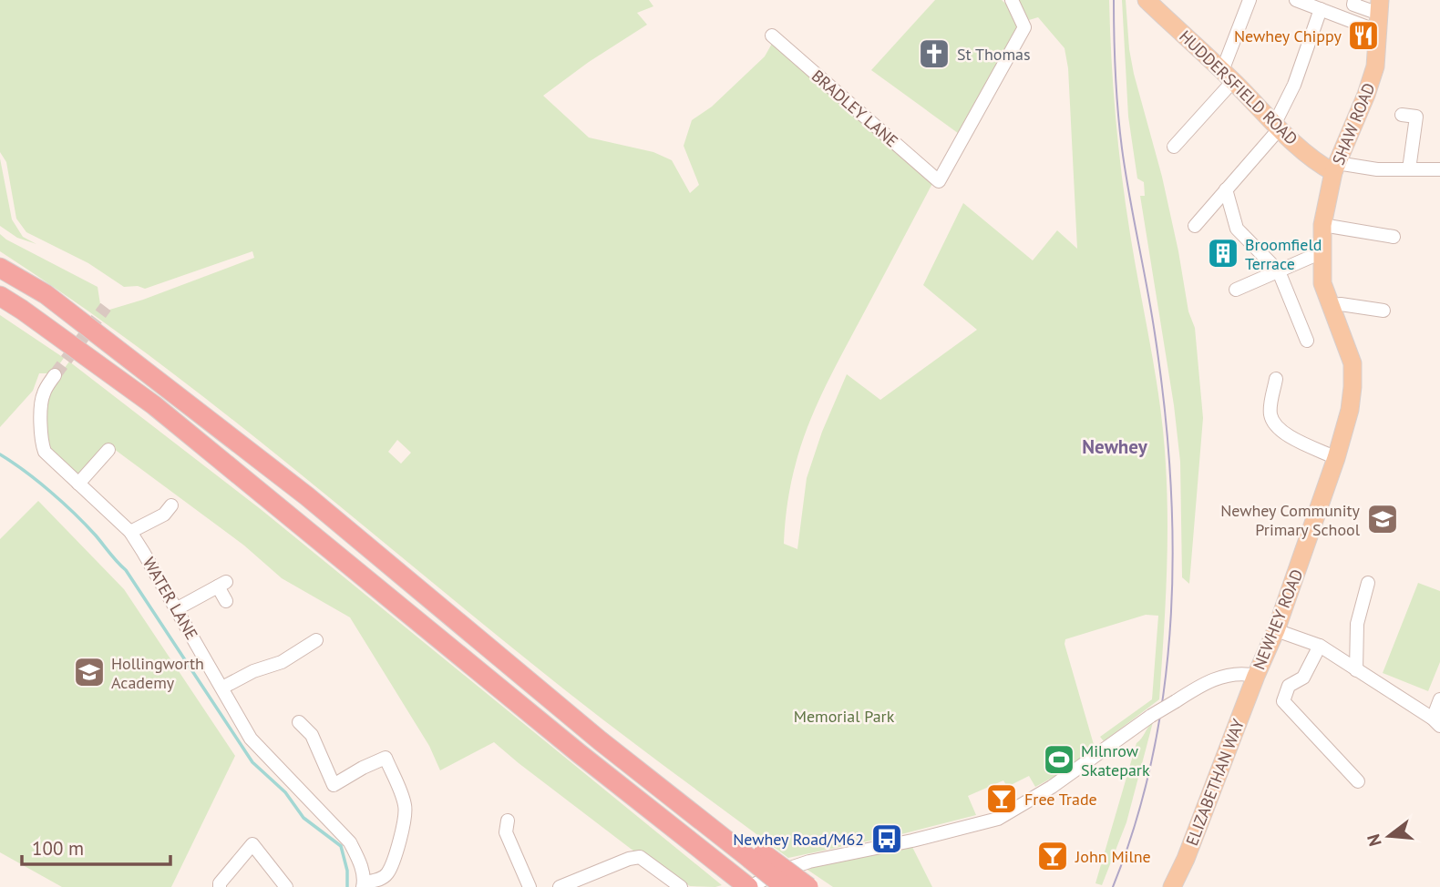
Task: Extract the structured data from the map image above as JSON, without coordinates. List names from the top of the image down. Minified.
{"streets":{"main road":["HUDDERSFIELD ROAD","SHAW ROAD","NEWHEY ROAD","ELIZABETHAN WAY"],"street":["BRADLEY LANE","WATER LANE"]},"crossings":[["HUDDERSFIELD ROAD","SHAW ROAD"],["HUDDERSFIELD ROAD","NEWHEY ROAD"],["SHAW ROAD","NEWHEY ROAD"],["NEWHEY ROAD","ELIZABETHAN WAY"]],"districts":["Newhey"],"parks":["Memorial Park"],"places":{"restaurant":["Newhey Chippy"],"church":["St Thomas"],"building":["Broomfield Terrace"],"school or university":["Newhey Community Primary School","Hollingworth Academy"],"sports":["Milnrow Skatepark"],"bar":["Free Trade","John Milne"],"bus stop":["Newhey Road/M62"]},"scale_bar":"100 m","north":"left"}
